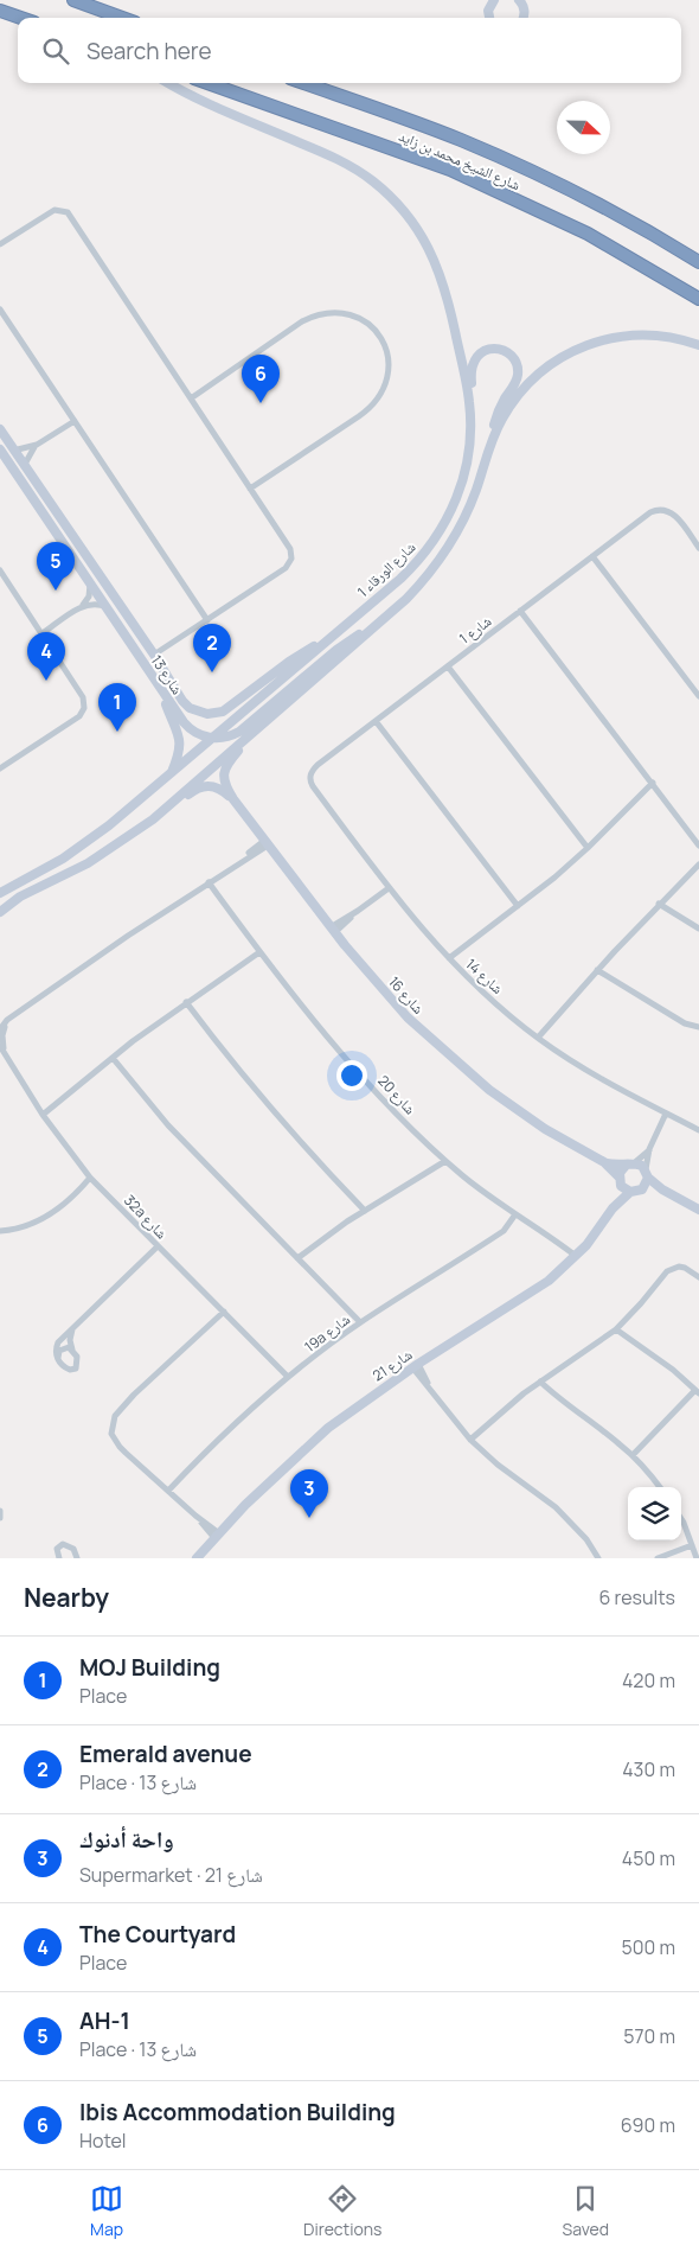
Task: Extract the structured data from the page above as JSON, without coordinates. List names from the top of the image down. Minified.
{"streets":{"highway":["شارع الشيخ محمد بن زايد"],"street":["شارع الورقاء 1","شارع 1","شارع 13","شارع 14","شارع 16","شارع 20","32a شارع","19a شارع","شارع 21"]},"crossings":[["شارع الورقاء 1","شارع 13"],["شارع 1","شارع 14"],["شارع 16","شارع 21"],["شارع 20","19a شارع"],["شارع 20","شارع 21"],["32a شارع","19a شارع"]],"north":"right","page":{"search":"Search here","pins":["6","5","2","4","1","3"],"heading":["Nearby","6 results"],"list":[{"mark":"1","name":"MOJ Building","note":"Place","value":"420 m"},{"mark":"2","name":"Emerald avenue","note":"Place · شارع 13","value":"430 m"},{"mark":"3","name":"واحة أدنوك","note":"Supermarket · شارع 21","value":"450 m"},{"mark":"4","name":"The Courtyard","note":"Place","value":"500 m"},{"mark":"5","name":"AH-1","note":"Place · شارع 13","value":"570 m"},{"mark":"6","name":"Ibis Accommodation Building","note":"Hotel","value":"690 m"}],"nav":["Map","Directions","Saved"]}}
